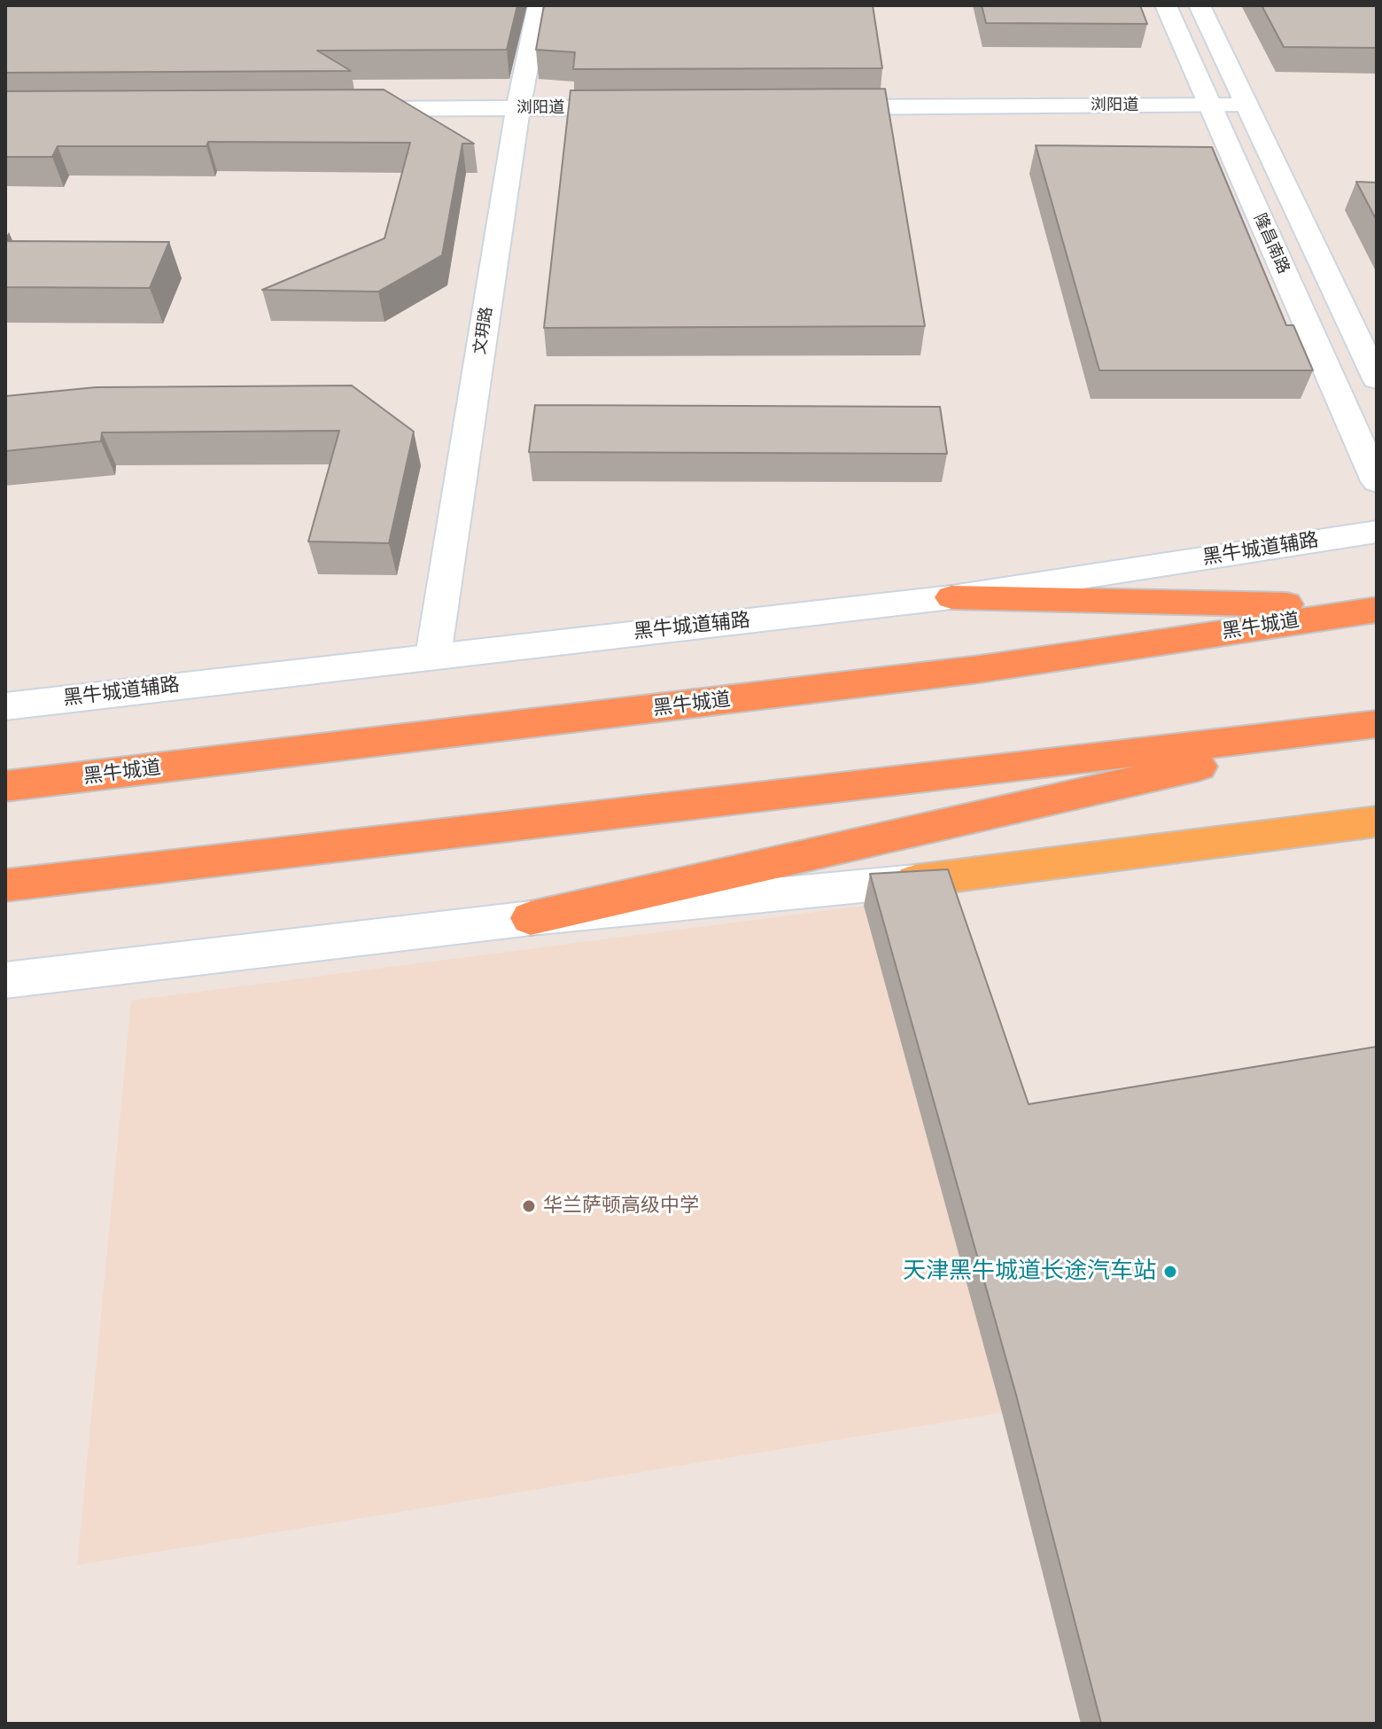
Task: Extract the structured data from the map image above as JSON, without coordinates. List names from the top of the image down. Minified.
{"streets":{"highway":["黑牛城道"],"main road":["浏阳道","隆昌南路","文玥路","黑牛城道辅路"]},"crossings":[["浏阳道","隆昌南路"],["浏阳道","文玥路"],["文玥路","黑牛城道辅路"]],"places":["华兰萨顿高级中学","天津黑牛城道长途汽车站"]}
